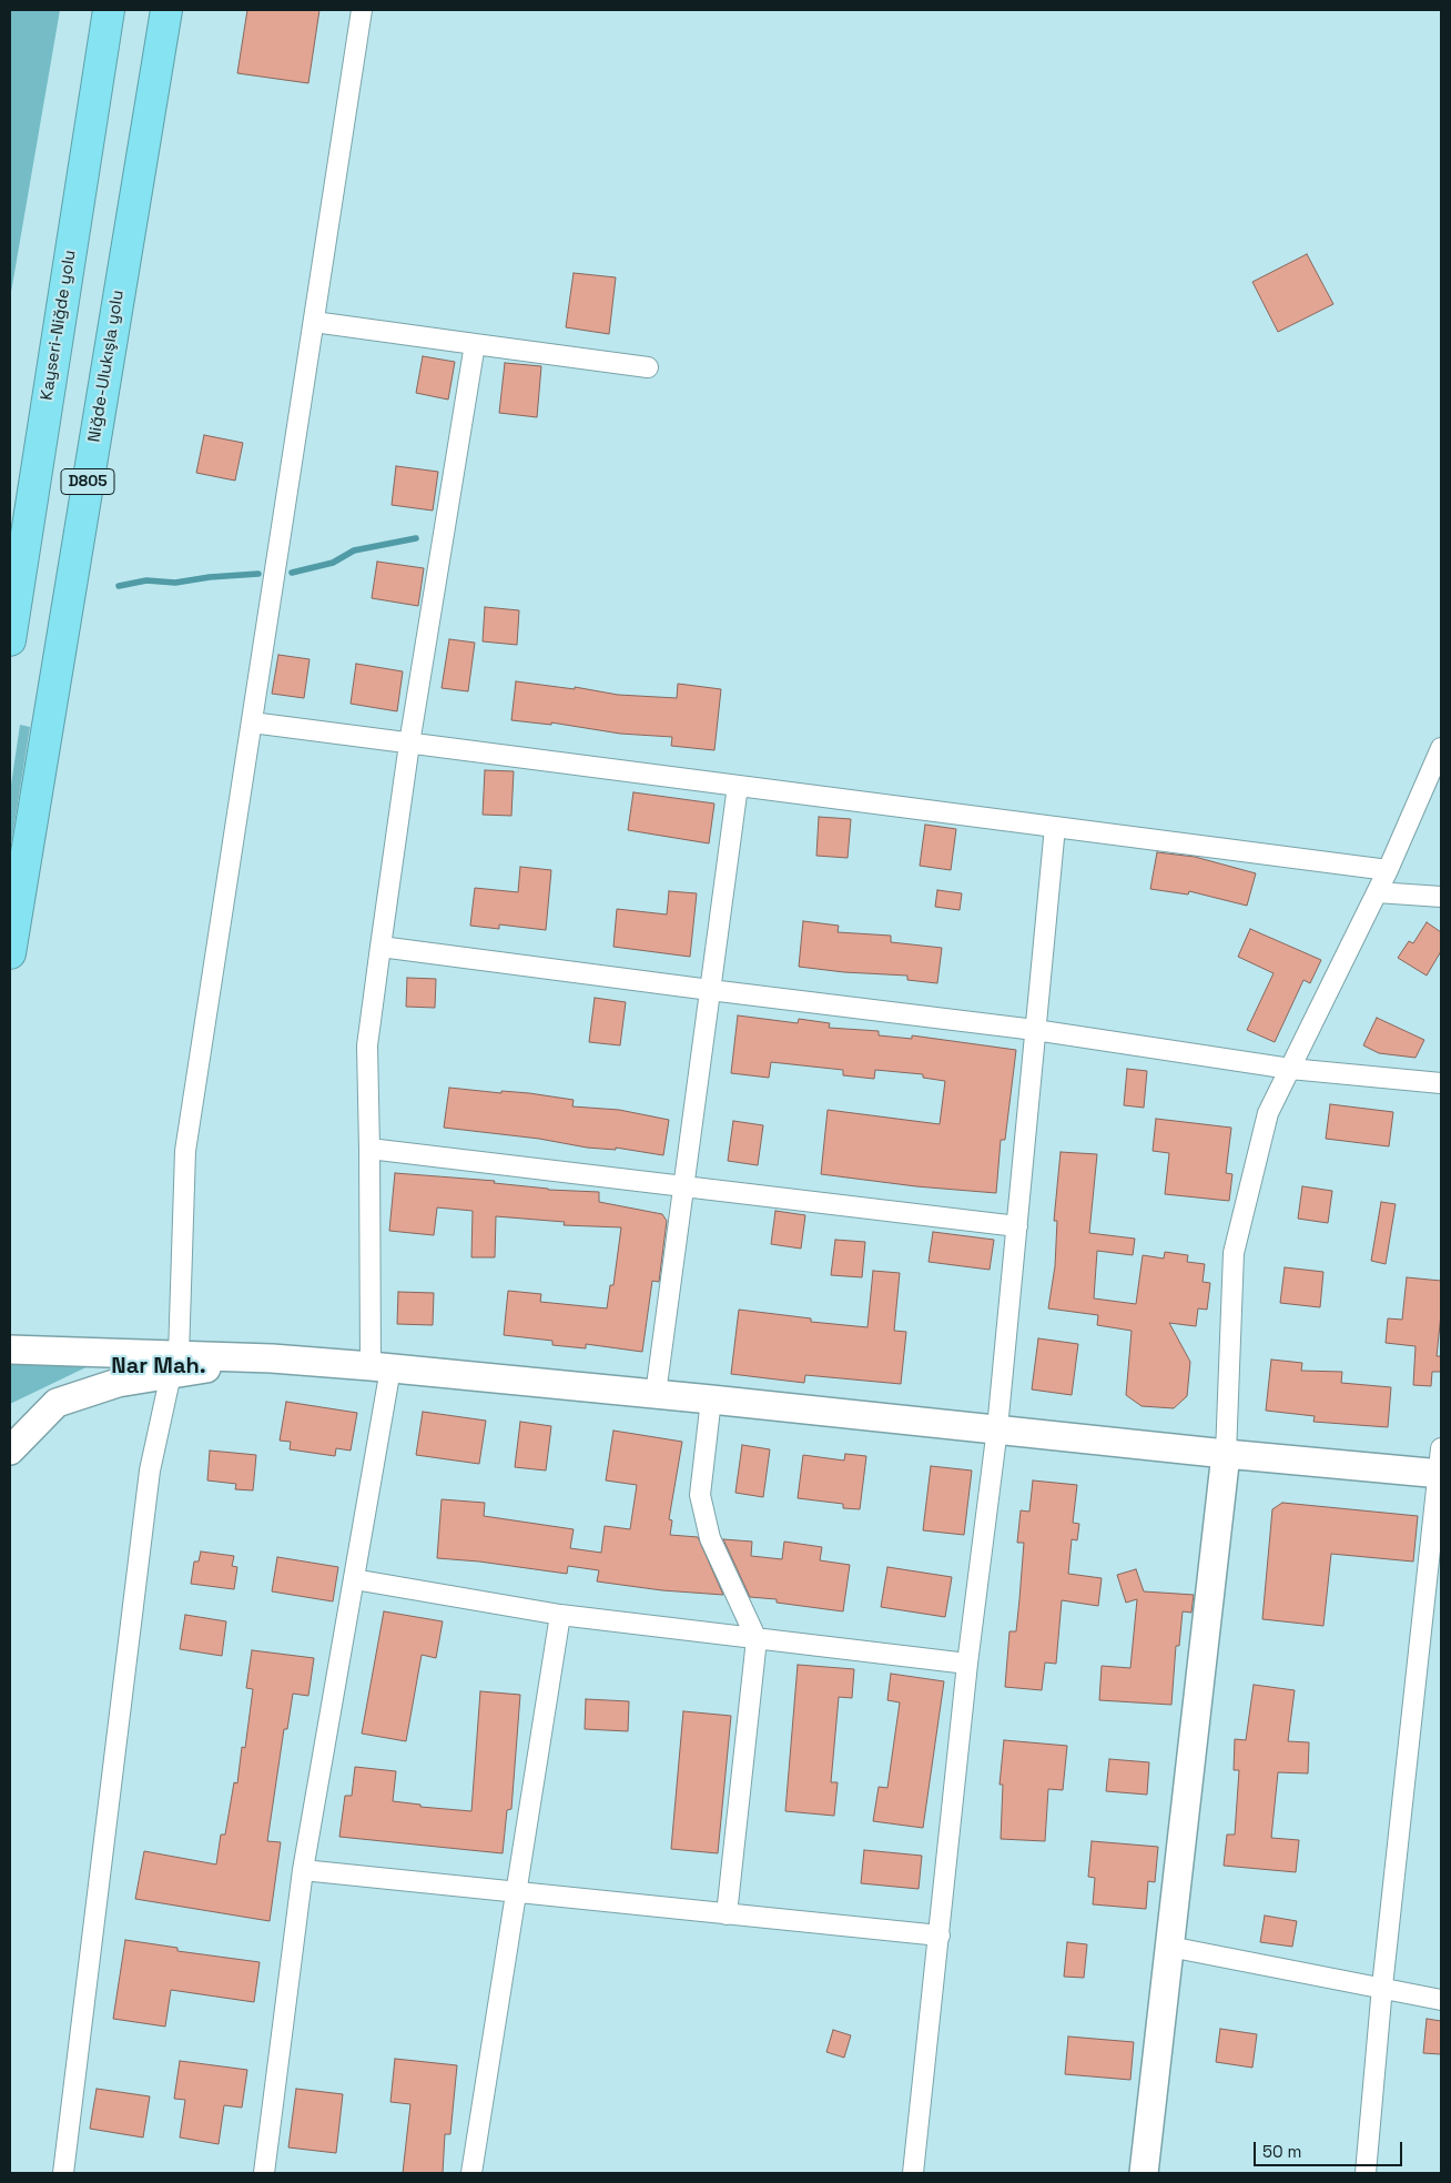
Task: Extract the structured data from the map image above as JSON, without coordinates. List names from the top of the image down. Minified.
{"streets":{"highway":["Kayseri-Niğde yolu","Niğde-Ulukışla yolu","D805"]},"districts":["Nar Mah."],"scale_bar":"50 m"}
